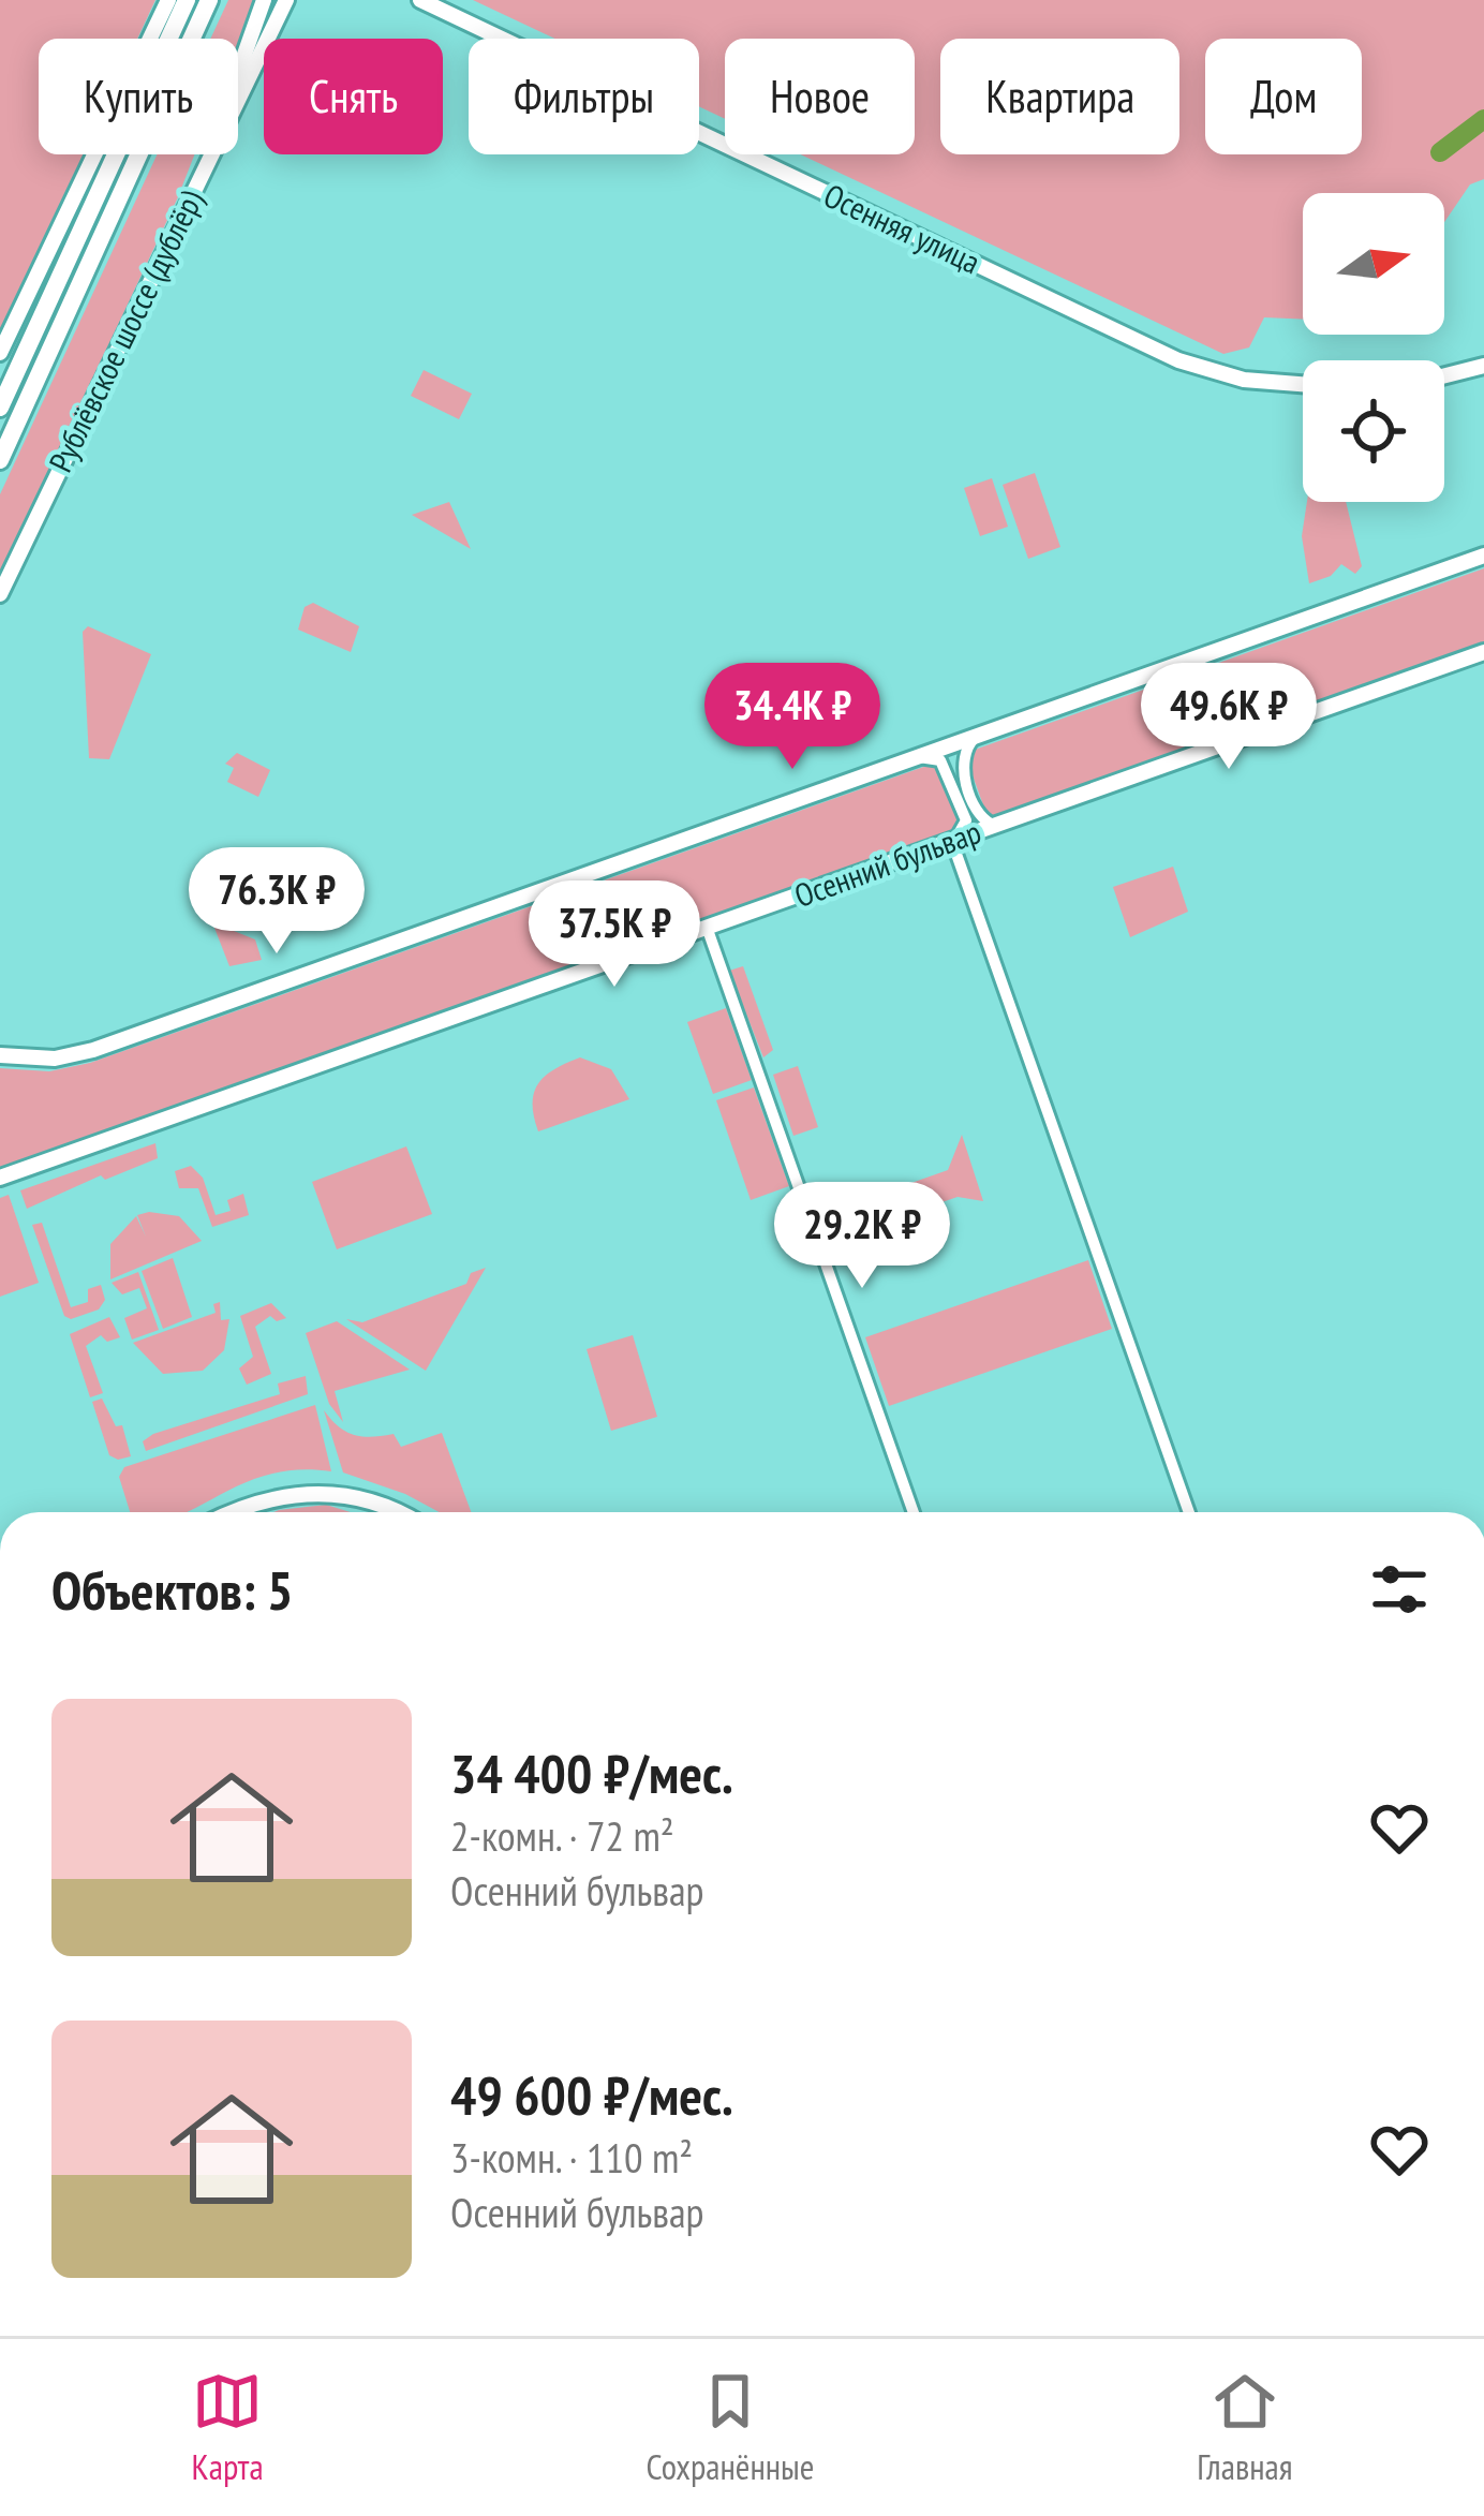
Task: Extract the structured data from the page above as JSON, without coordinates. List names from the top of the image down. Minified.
{"streets":{"street":["Осенняя улица","Рублёвское шоссе (дублёр)","Осенний бульвар"]},"north":"right","page":{"chip":["Купить","Снять","Фильтры","Новое","Квартира","Дом"],"price":["34.4K ₽","49.6K ₽","76.3K ₽","37.5K ₽","29.2K ₽"],"heading":"Объектов: 5","list":[{"name":"34 400 ₽/мес.","note":"2-комн. · 72 m² · Осенний бульвар"},{"name":"49 600 ₽/мес.","note":"3-комн. · 110 m² · Осенний бульвар"}],"tabs":["Карта","Сохранённые","Главная"]}}
